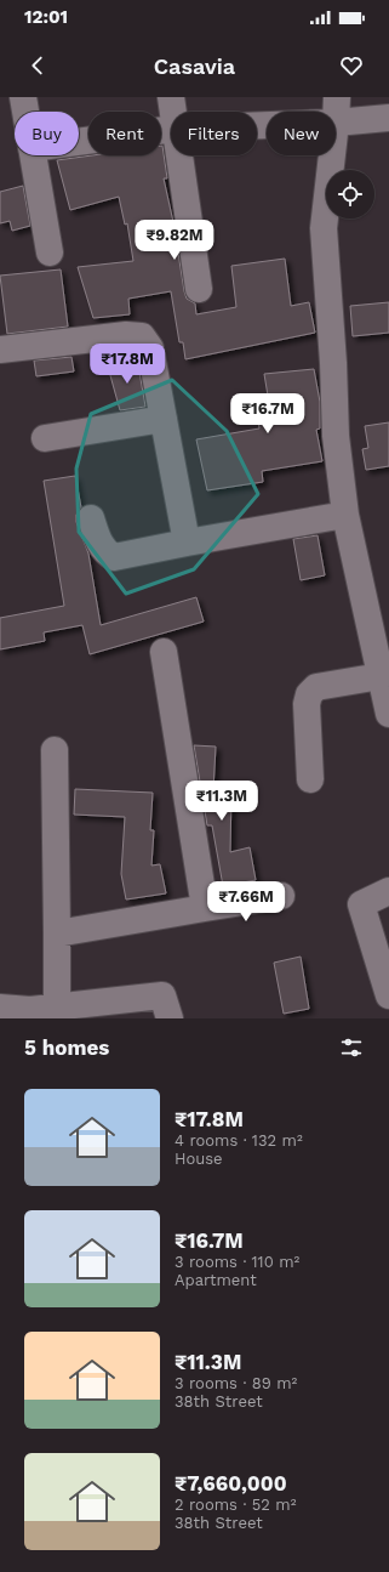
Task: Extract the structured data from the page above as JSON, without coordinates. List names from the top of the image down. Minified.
{"page":{"status":"12:01","header":"Casavia","chip":["Buy","Rent","Filters","New"],"price":["₹9.82M","₹17.8M","₹16.7M","₹11.3M","₹7.66M"],"heading":"5 homes","list":[{"name":"₹17.8M","note":"4 rooms · 132 m² · House"},{"name":"₹16.7M","note":"3 rooms · 110 m² · Apartment"},{"name":"₹11.3M","note":"3 rooms · 89 m² · 38th Street"},{"name":"₹7,660,000","note":"2 rooms · 52 m² · 38th Street"}]}}
